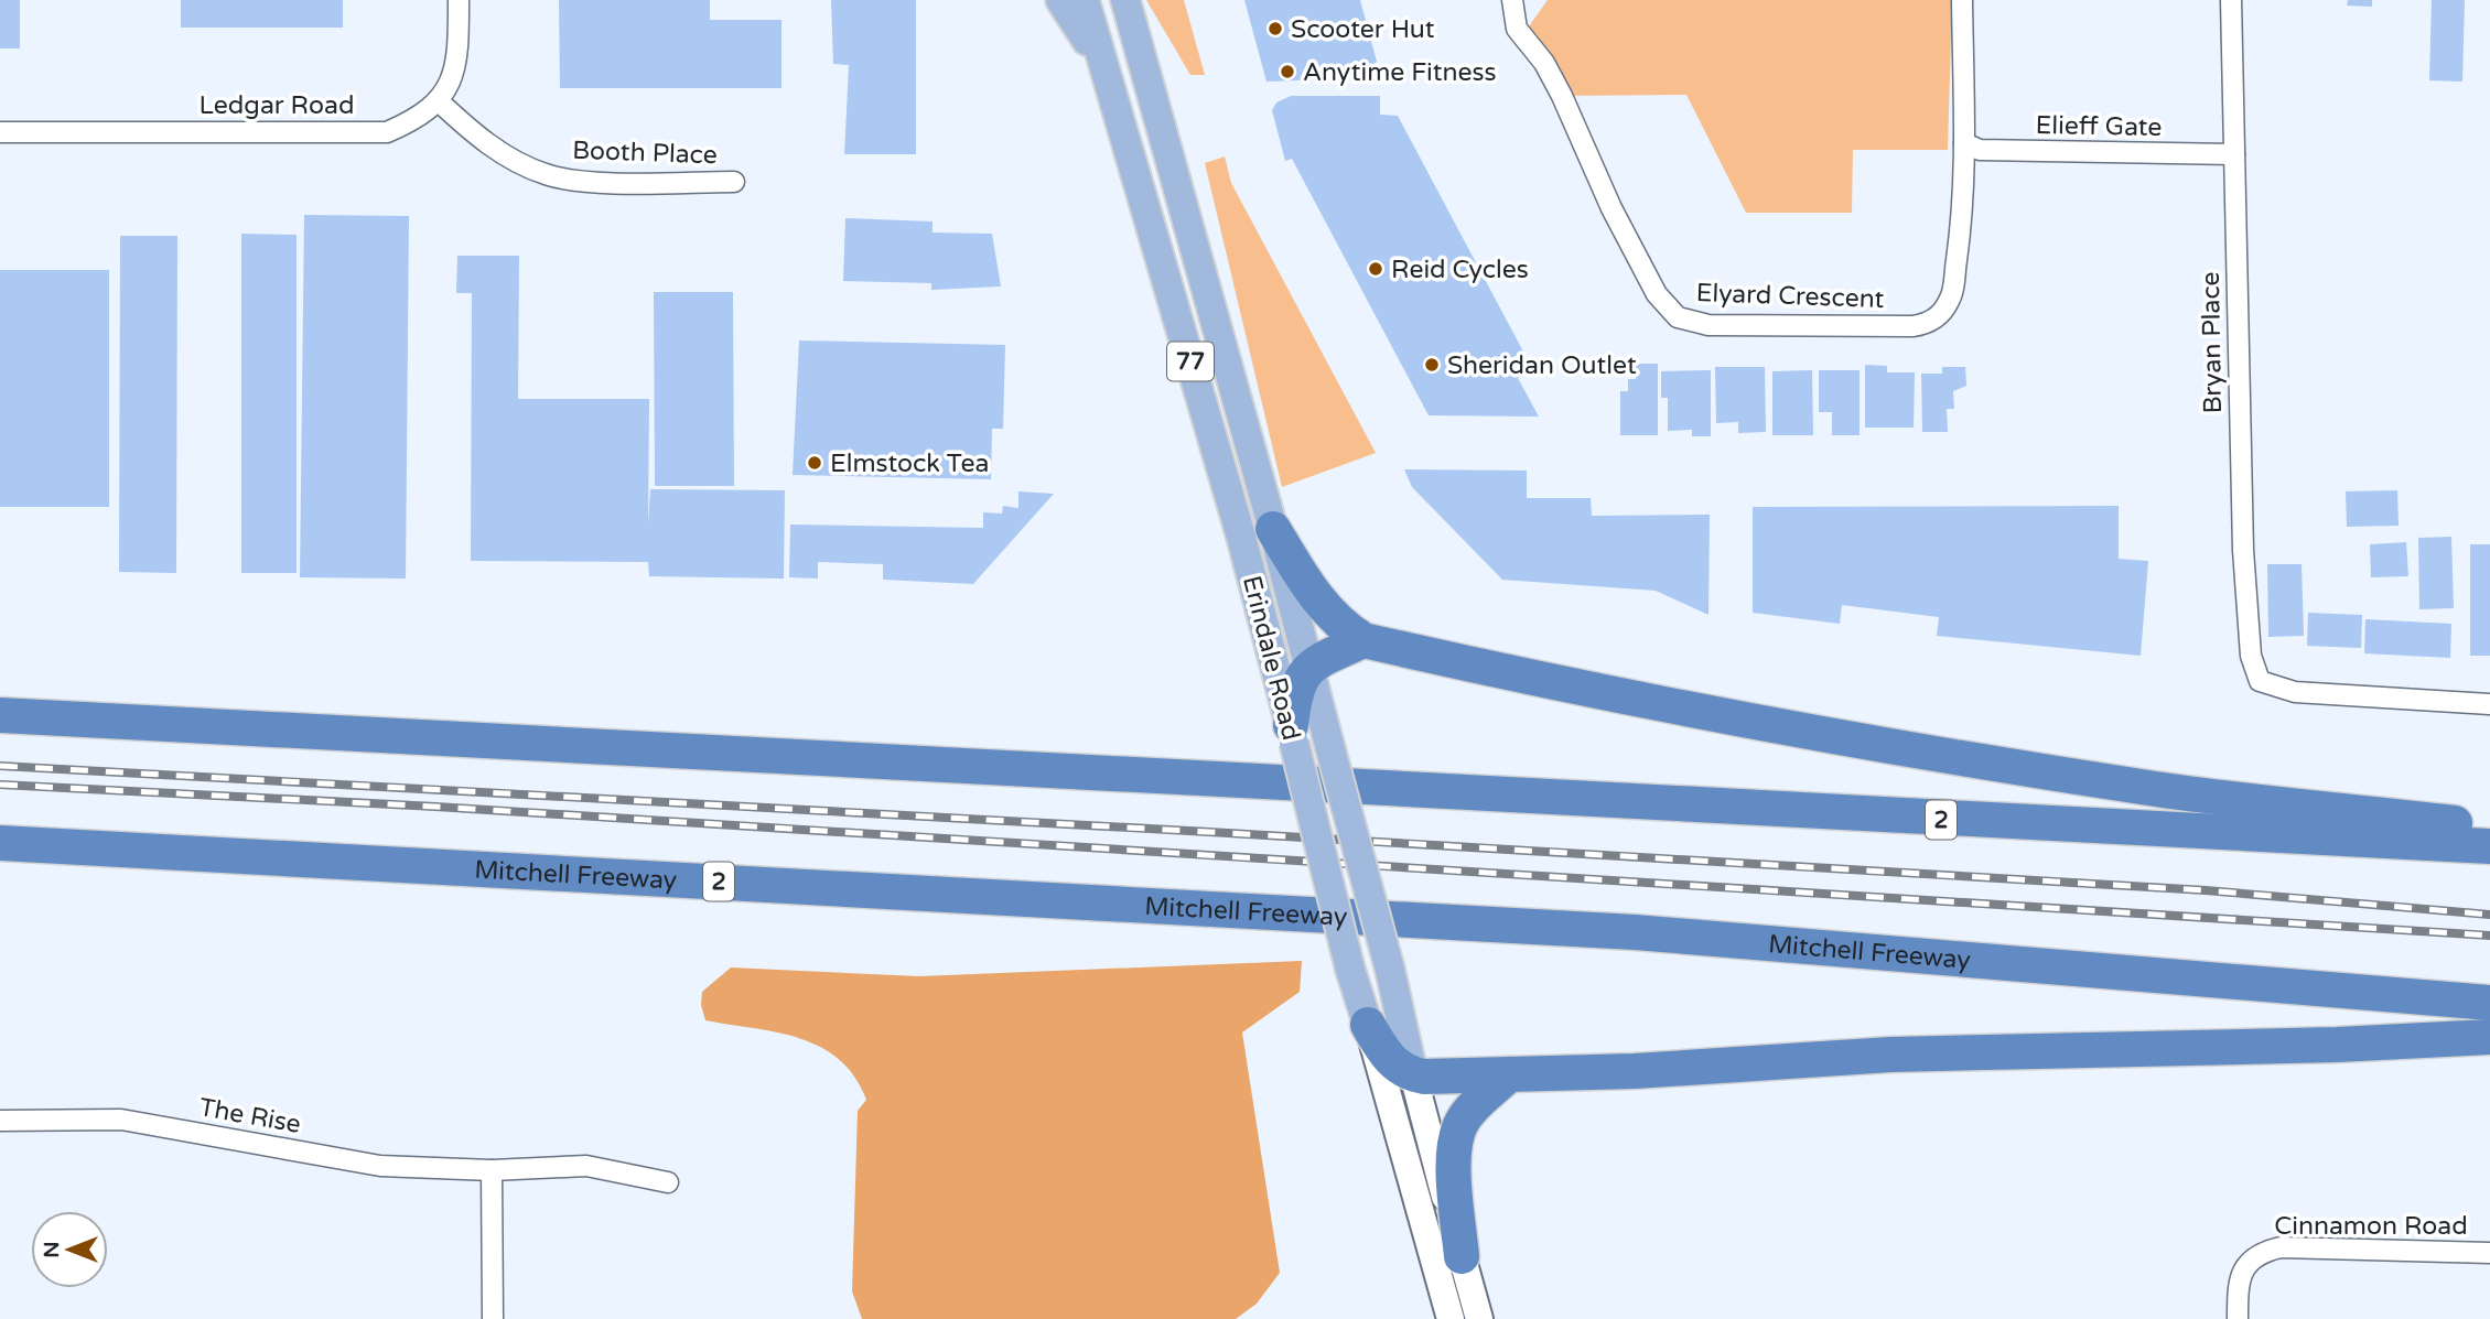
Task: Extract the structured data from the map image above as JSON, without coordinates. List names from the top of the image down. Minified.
{"streets":{"highway":["2","Mitchell Freeway"],"main road":["77","Erindale Road"],"street":["Ledgar Road","Elieff Gate","Booth Place","Elyard Crescent","Bryan Place","The Rise","Cinnamon Road"]},"crossings":[["Ledgar Road","Booth Place"],["Elieff Gate","Elyard Crescent"],["Elieff Gate","Bryan Place"]],"places":["Scooter Hut","Anytime Fitness","Reid Cycles","Sheridan Outlet","Elmstock Tea"],"north":"left"}
